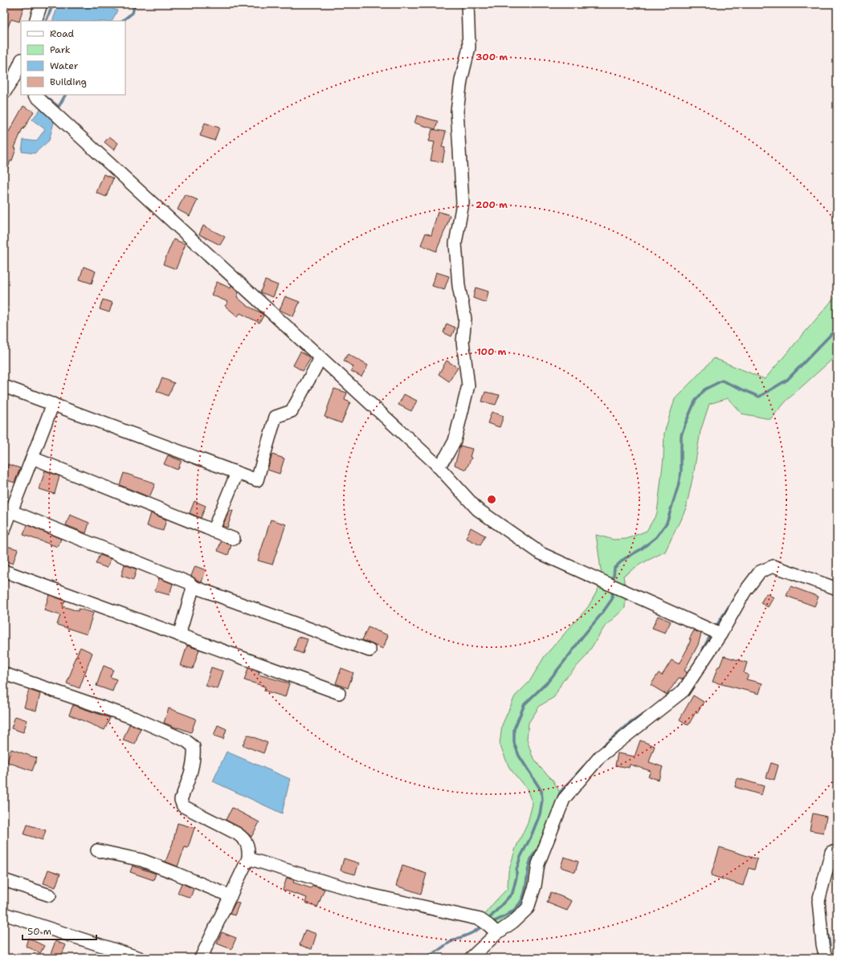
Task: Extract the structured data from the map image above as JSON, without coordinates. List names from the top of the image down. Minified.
{"legend":["Road","Park","Water","Building"],"scale_bar":"50 m","rings":["300 m","200 m","100 m"]}
